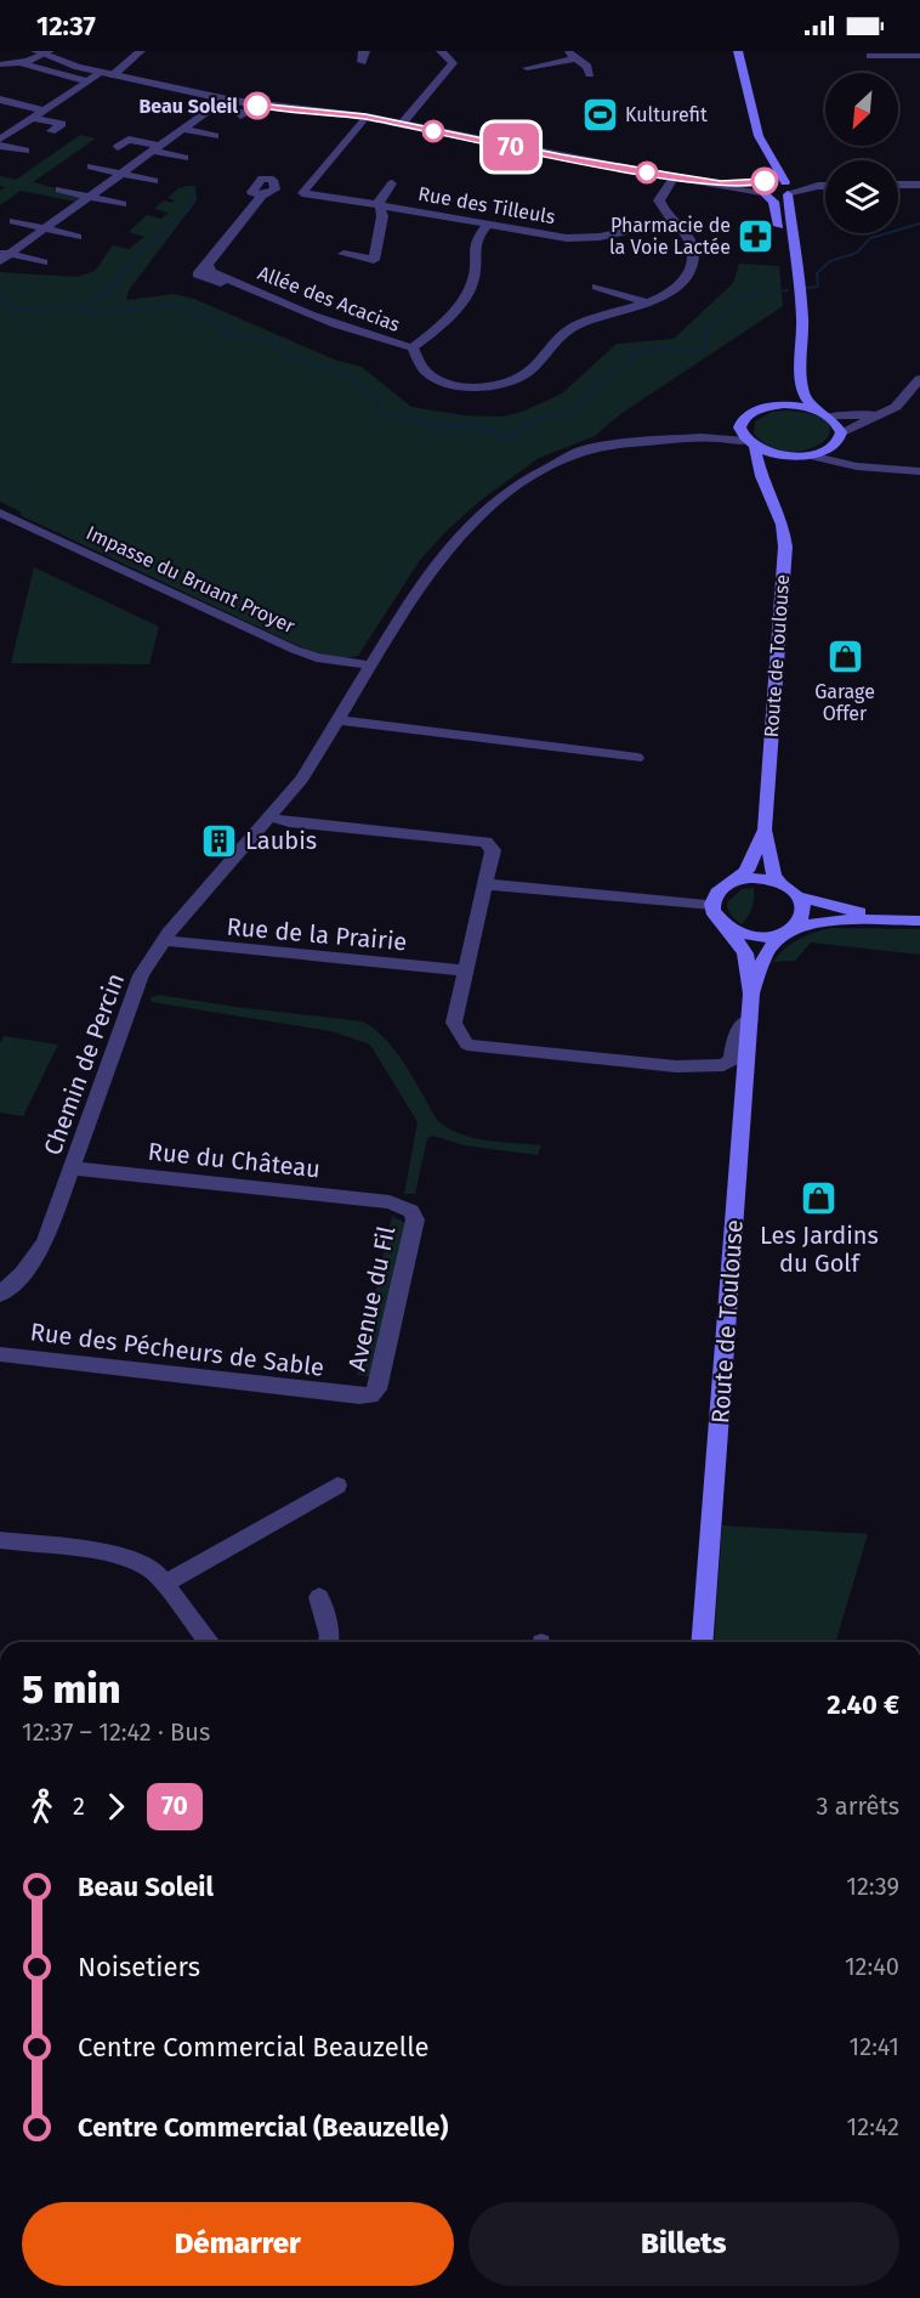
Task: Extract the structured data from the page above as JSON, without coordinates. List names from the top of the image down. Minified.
{"streets":{"main road":["Route de Toulouse"],"street":["Rue des Tilleuls","Allée des Acacias","Impasse du Bruant Proyer","Rue de la Prairie","Chemin de Percin","Rue du Château","Avenue du Fil","Rue des Pécheurs de Sable"]},"crossings":[["Rue des Tilleuls","Allée des Acacias"],["Impasse du Bruant Proyer","Chemin de Percin"],["Route de Toulouse","Chemin de Percin"],["Rue de la Prairie","Chemin de Percin"],["Chemin de Percin","Rue du Château"],["Rue du Château","Avenue du Fil"],["Avenue du Fil","Rue des Pécheurs de Sable"]],"places":{"other":["Beau Soleil"],"sports":["Kulturefit"],"pharmacy":["Pharmacie de la Voie Lactée"],"shop":["Garage Offer","Les Jardins du Golf"],"building":["Laubis"]},"lines":["bus line 70"],"north":"bottom left","page":{"status":"12:37","on_map":"70","heading":["5 min","12:37 – 12:42 · Bus","2.40 €"],"legs":["2","70","3 arrêts"],"list":[{"name":"Beau Soleil","value":"12:39"},{"name":"Noisetiers","value":"12:40"},{"name":"Centre Commercial Beauzelle","value":"12:41"},{"name":"Centre Commercial (Beauzelle)","value":"12:42"}],"buttons":["Démarrer","Billets"]}}
